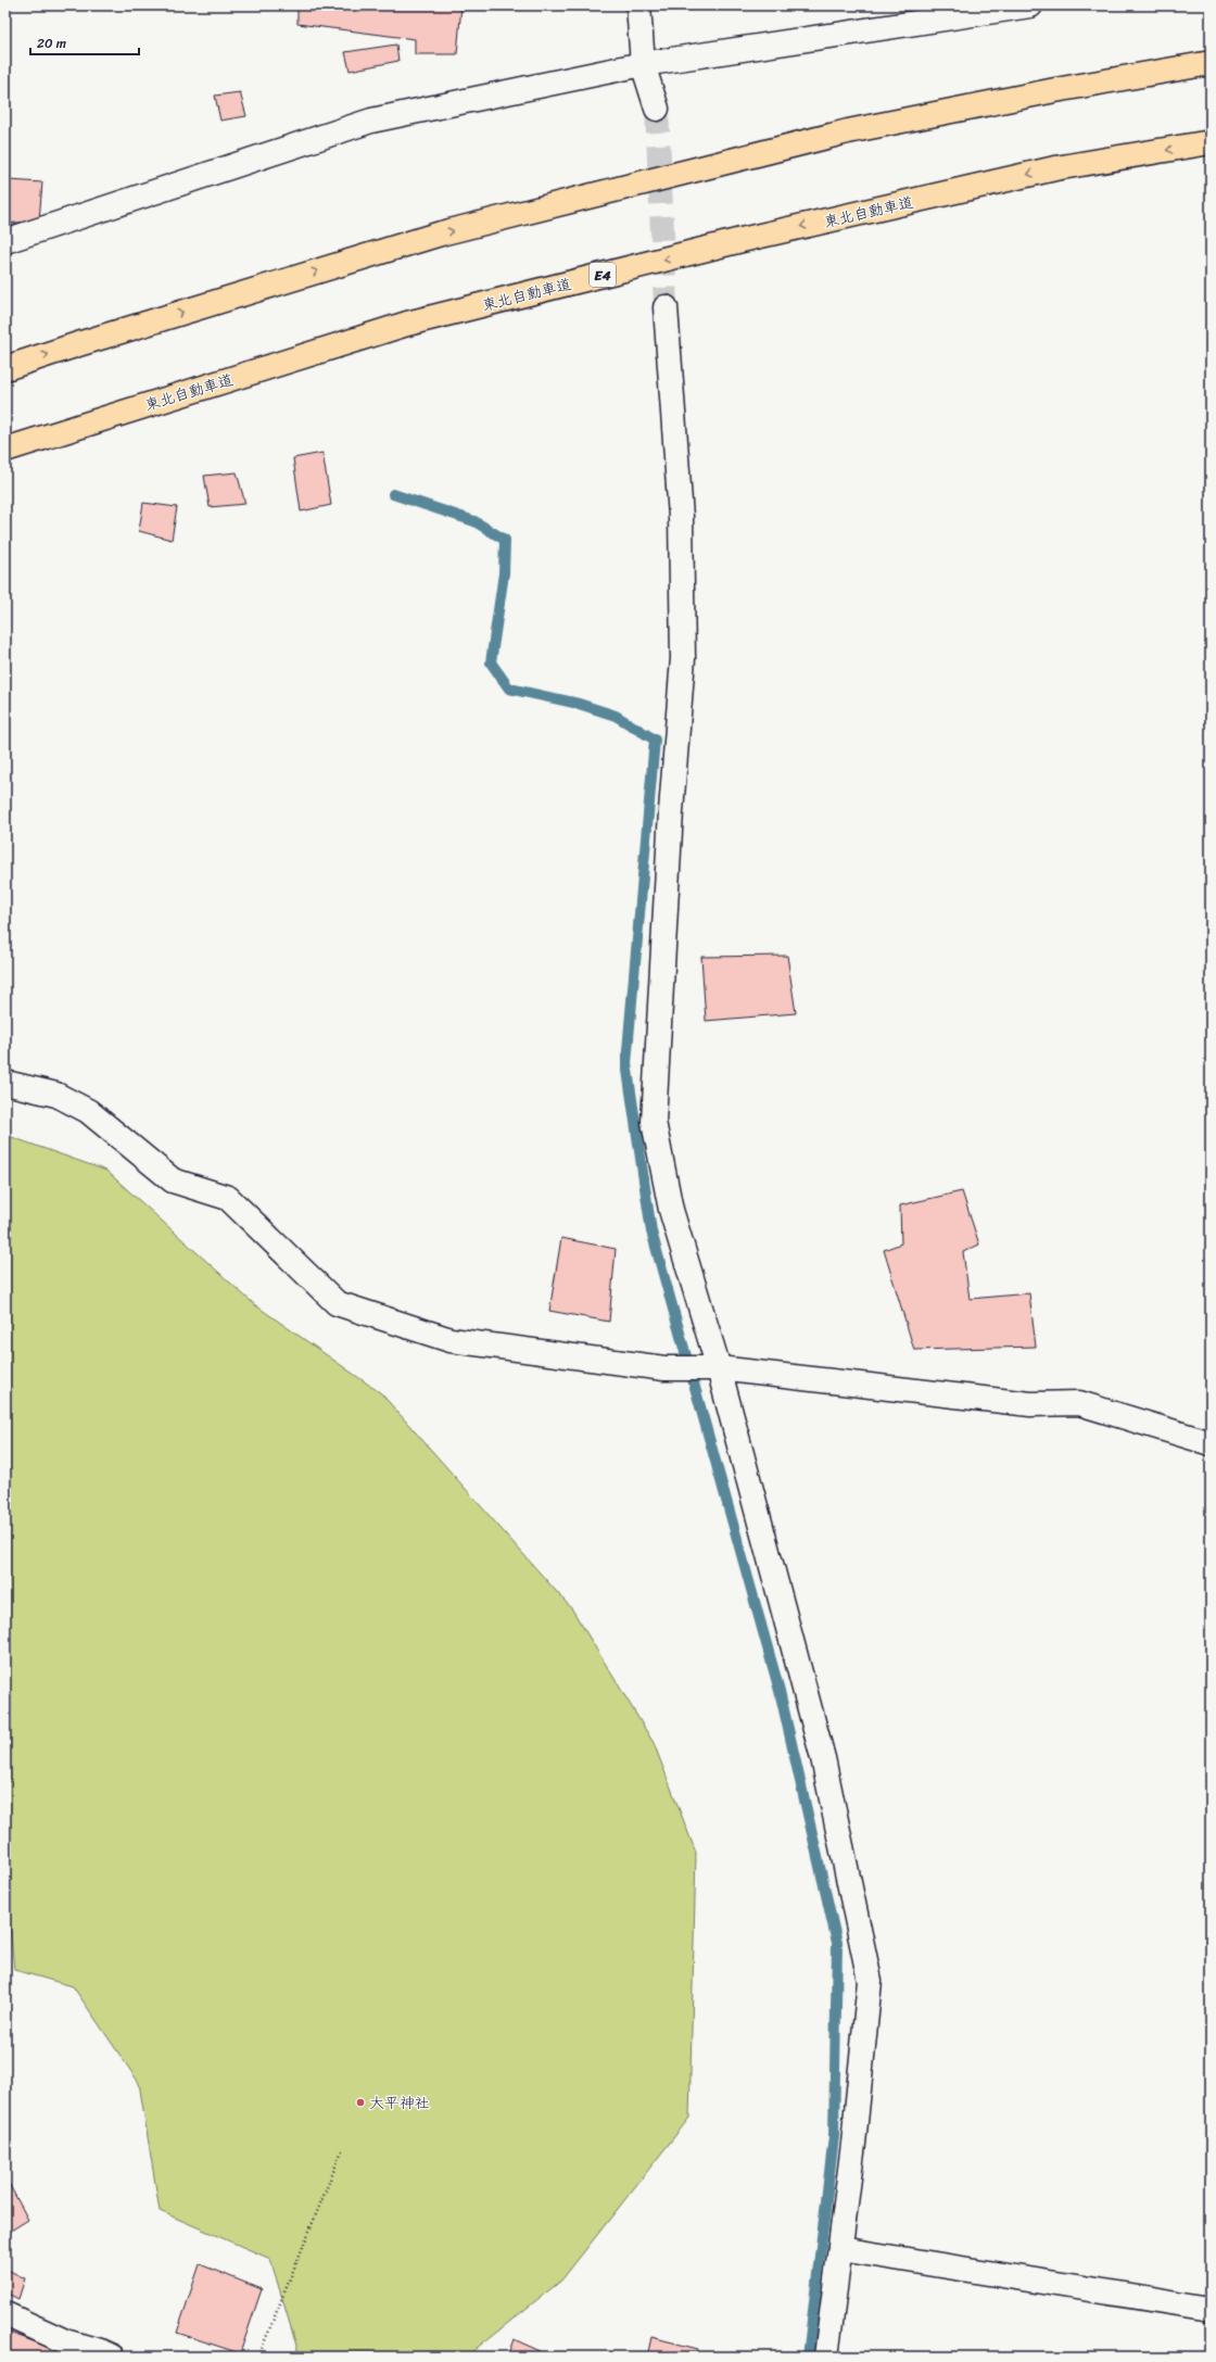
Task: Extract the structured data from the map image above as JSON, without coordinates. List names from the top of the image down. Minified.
{"streets":{"highway":["東北自動車道","E4"]},"places":["大平神社"],"scale_bar":"20 m"}
